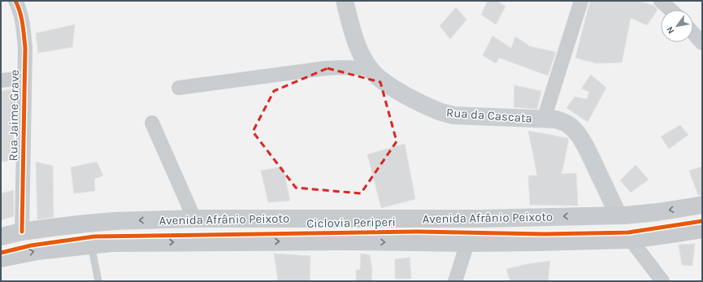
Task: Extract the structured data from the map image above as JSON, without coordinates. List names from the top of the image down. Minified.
{"streets":{"main road":["Rua da Cascata","Avenida Afrânio Peixoto"],"street":["Rua Jaime Grave"],"cycle path":["Ciclovia Periperi"]},"crossings":[["Rua Jaime Grave","Avenida Afrânio Peixoto"],["Rua da Cascata","Avenida Afrânio Peixoto"]],"north":"bottom left"}
